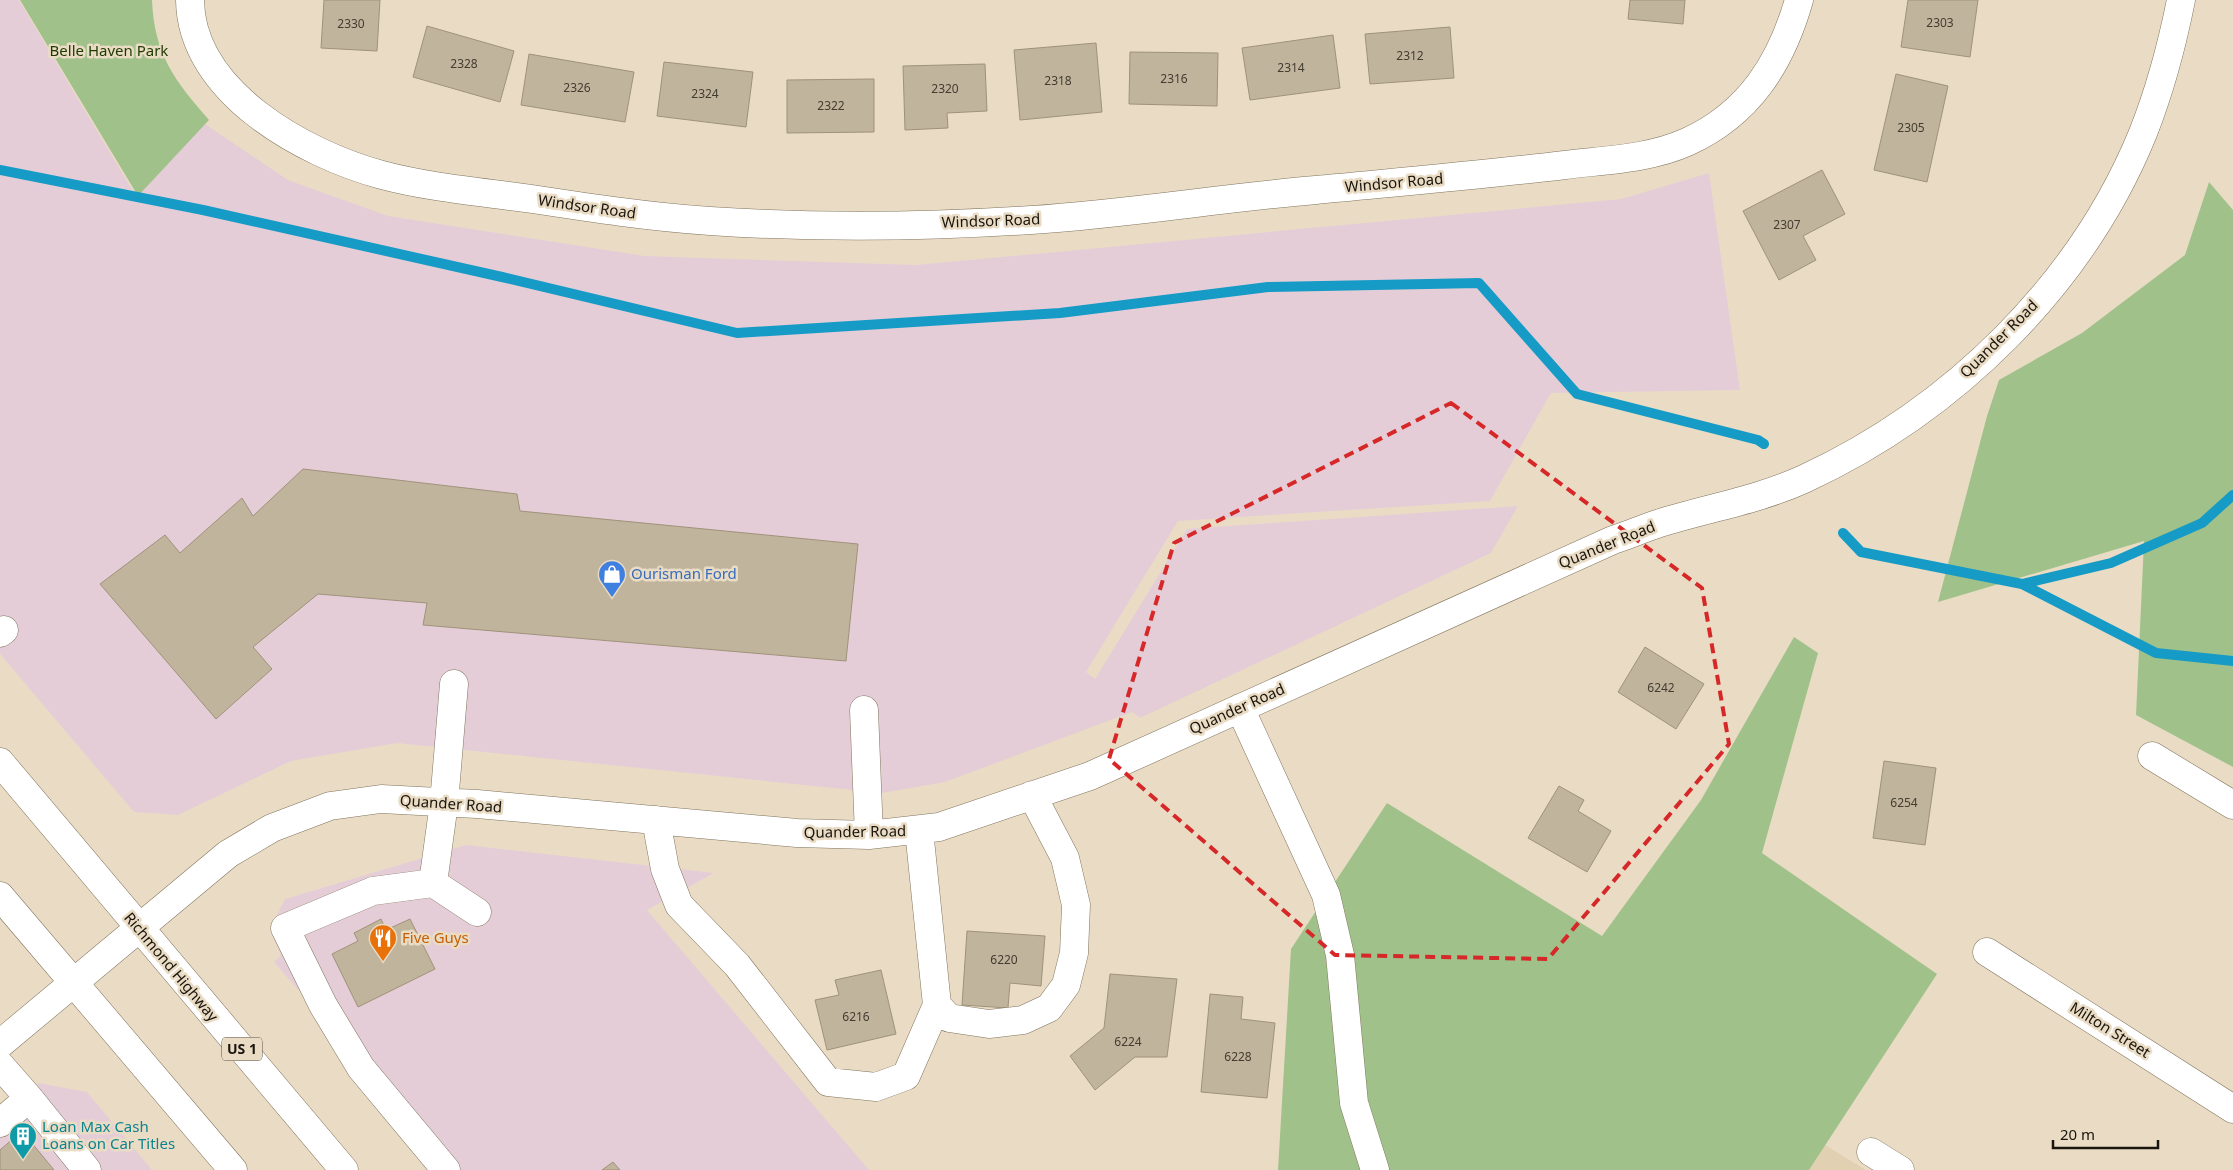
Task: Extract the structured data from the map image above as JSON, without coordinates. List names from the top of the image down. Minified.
{"streets":{"main road":["Windsor Road","Quander Road","Richmond Highway","Milton Street","US 1"]},"crossings":[["Quander Road","Richmond Highway"]],"parks":["Belle Haven Park"],"places":{"shop":["Ourisman Ford"],"restaurant":["Five Guys"],"building":["Loan Max Cash Loans on Car Titles"]},"house_numbers":["2303","2330","2312","2328","2314","2316","2318","2326","2320","2324","2322","2305","2307","6242","6254","6220","6216","6224","6228"],"scale_bar":"20 m"}
